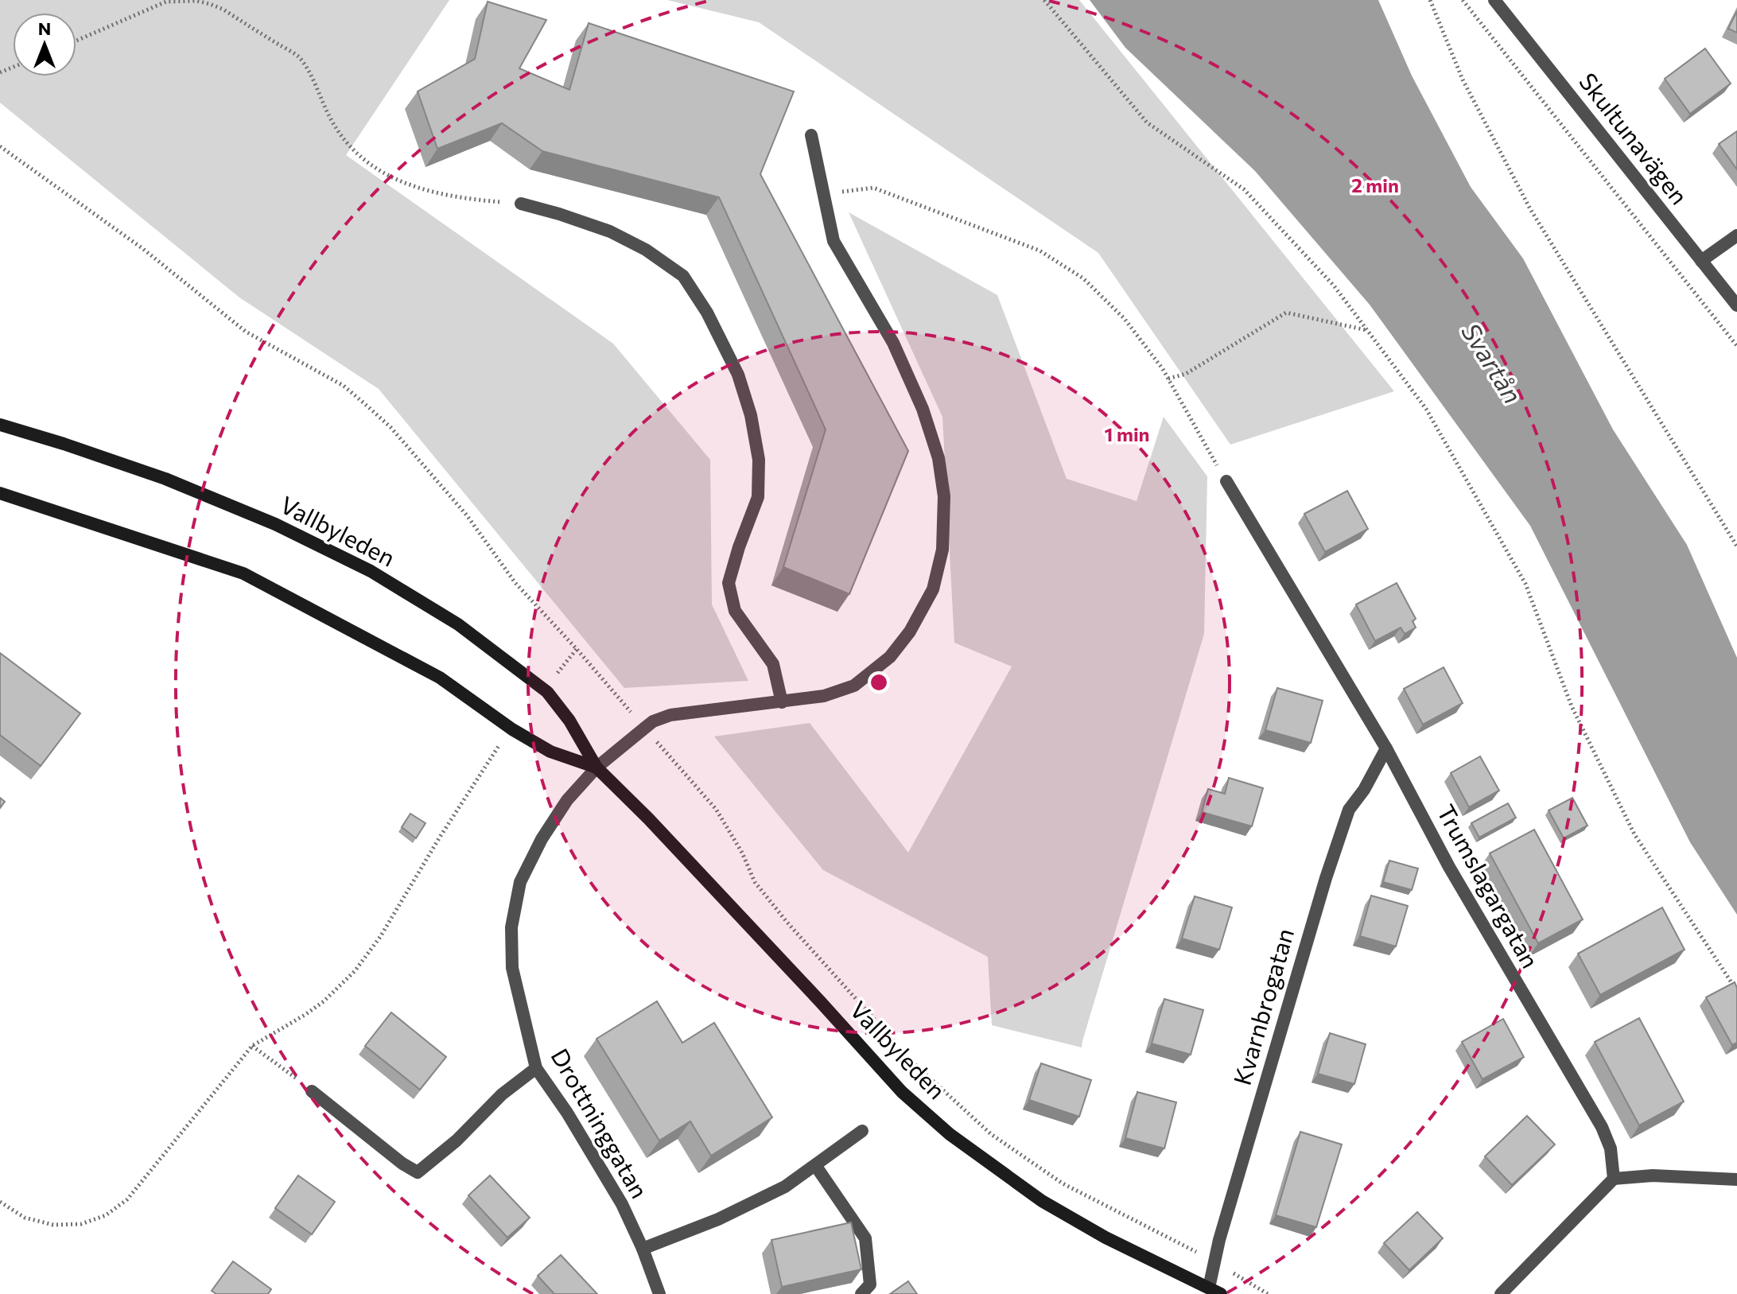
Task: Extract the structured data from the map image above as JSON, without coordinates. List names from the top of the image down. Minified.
{"streets":{"main road":["Vallbyleden"],"street":["Skultunavägen","Trumslagargatan","Kvarnbrogatan","Drottninggatan"]},"crossings":[["Vallbyleden","Kvarnbrogatan"],["Vallbyleden","Drottninggatan"],["Trumslagargatan","Kvarnbrogatan"]],"water":["Svartån"],"north":"top","rings":["2 min","1 min"]}
